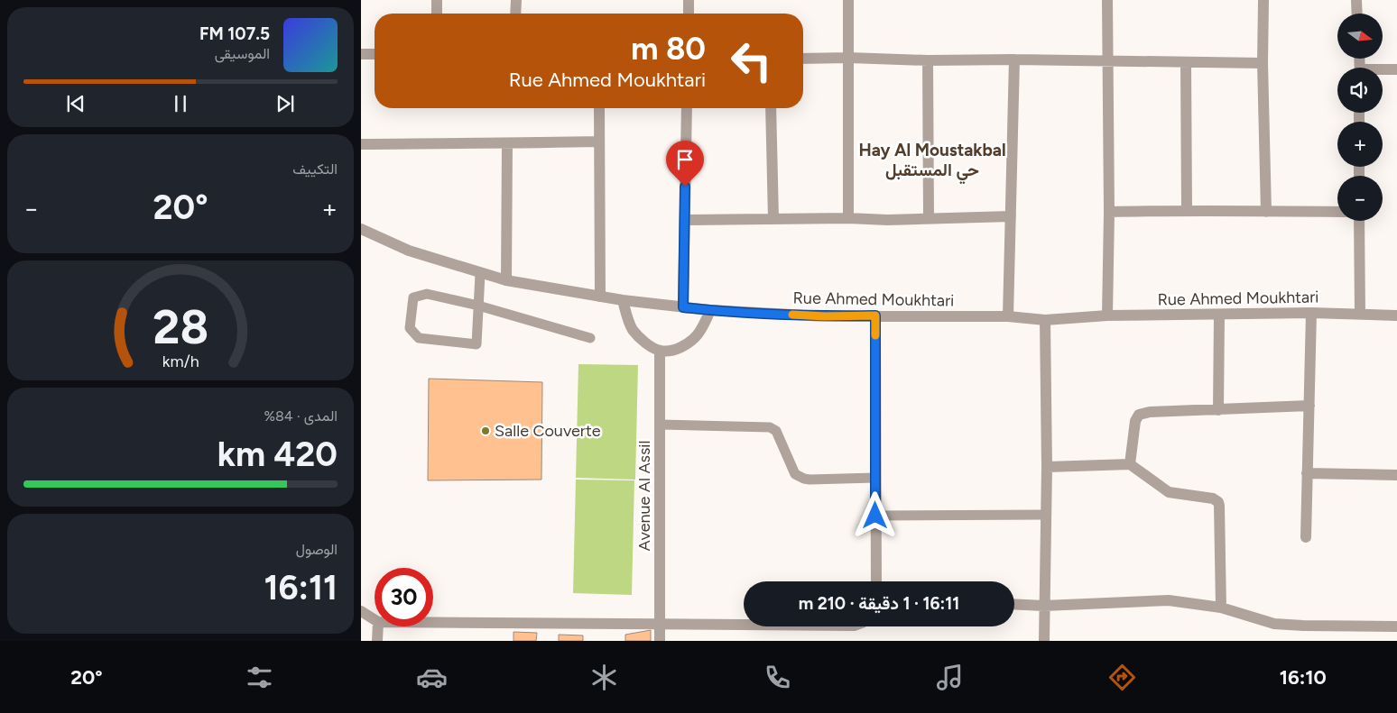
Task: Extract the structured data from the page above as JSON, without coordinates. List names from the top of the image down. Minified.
{"streets":{"street":["Rue Ahmed Moukhtari","Avenue Al Assil"]},"districts":["Hay Al Moustakbal حي المستقبل"],"places":["Salle Couverte"],"north":"right","page":{"map_buttons":["+","−"],"turn":["80 m","Rue Ahmed Moukhtari"],"song":["107.5 FM","الموسيقى"],"tile":["التكييف",["المدى · 84%","420 km"],["الوصول","16:11"]],"heat":["−","20°","+"],"limit":"30","trip":"16:11 · 1 دقيقة · 210 m","tabs":["16:10","20°"],"gauge":["28","km/h"]}}
